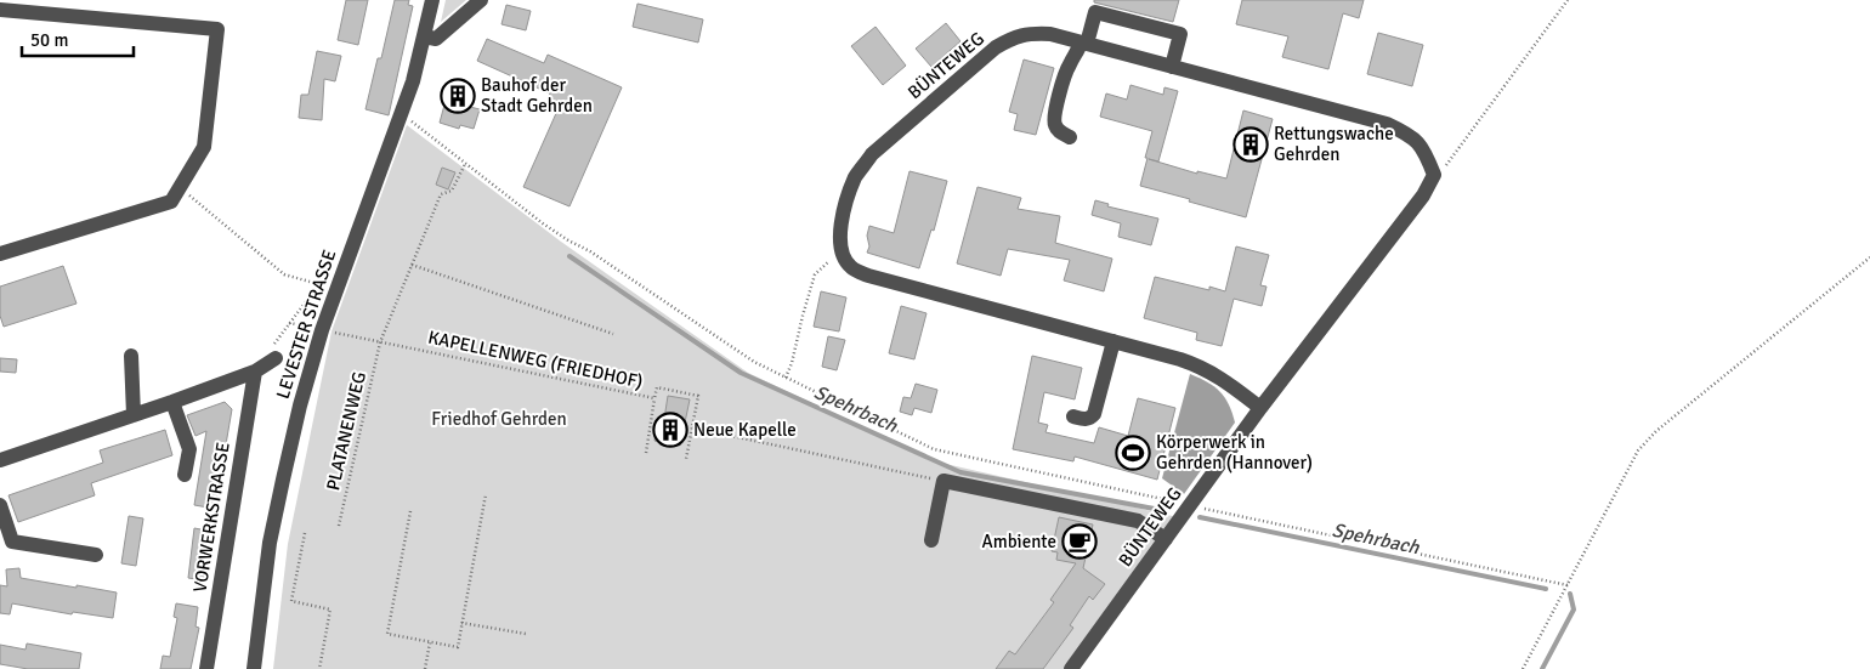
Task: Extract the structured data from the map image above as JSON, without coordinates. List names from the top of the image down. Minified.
{"streets":{"street":["BÜNTEWEG","LEVESTER STRASSE","VORWERKSTRASSE"],"path":["KAPELLENWEG (FRIEDHOF)","PLATANENWEG"]},"crossings":[["KAPELLENWEG (FRIEDHOF)","PLATANENWEG"]],"water":["Spehrbach"],"parks":["Friedhof Gehrden"],"places":{"building":["Bauhof der Stadt Gehrden","Rettungswache Gehrden","Neue Kapelle"],"sports":["Körperwerk in Gehrden (Hannover)"],"cafe":["Ambiente"]},"scale_bar":"50 m"}
